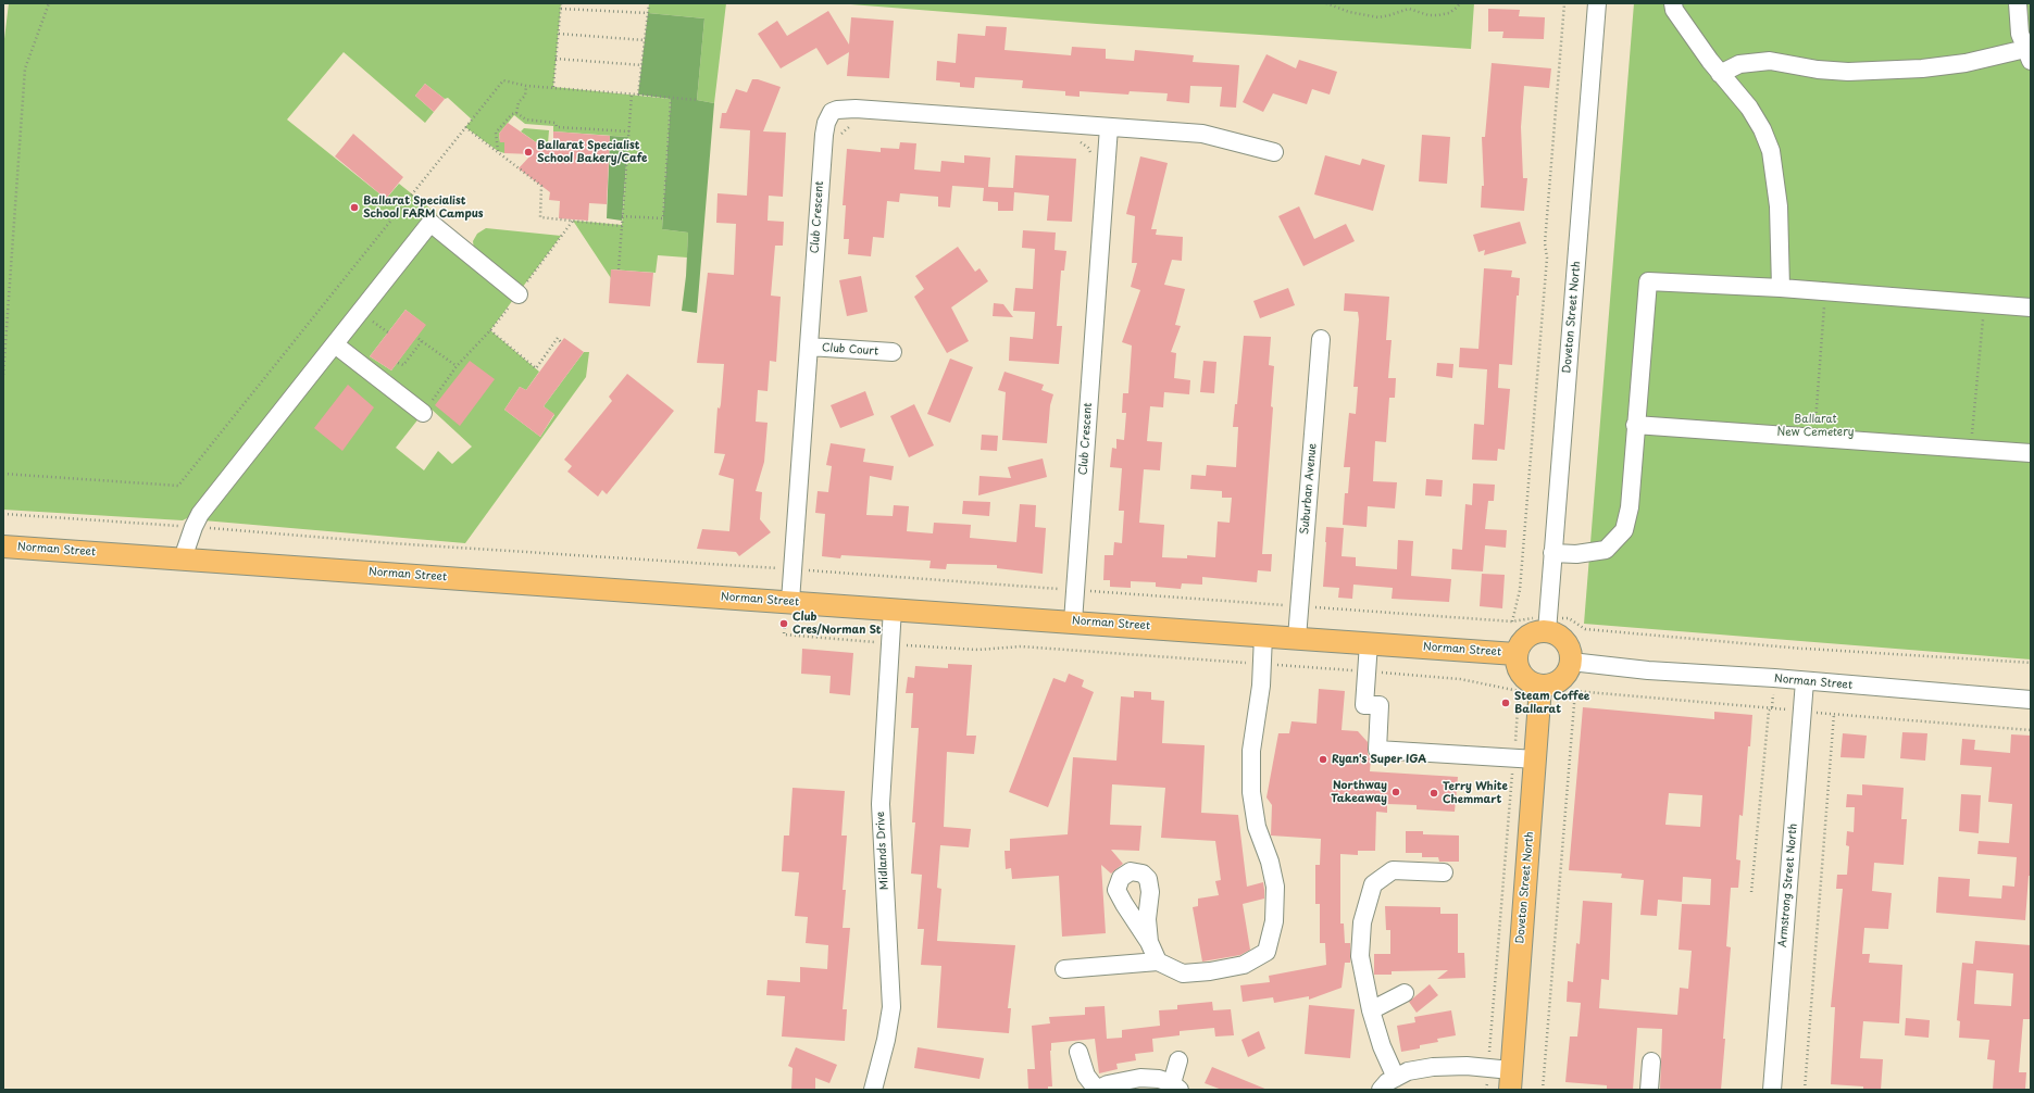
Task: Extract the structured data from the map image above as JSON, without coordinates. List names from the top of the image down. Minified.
{"streets":{"main road":["Doveton Street North","Norman Street"],"street":["Club Crescent","Club Court","Suburban Avenue","Midlands Drive","Armstrong Street North"]},"crossings":[["Club Crescent","Club Court"],["Club Crescent","Norman Street"],["Doveton Street North","Norman Street"],["Suburban Avenue","Norman Street"],["Norman Street","Midlands Drive"],["Norman Street","Armstrong Street North"]],"parks":["Ballarat New Cemetery"],"places":["Ballarat Specialist School Bakery/Cafe","Ballarat Specialist School FARM Campus","Club Cres/Norman St","Steam Coffee Ballarat","Ryan's Super IGA","Northway Takeaway","Terry White Chemmart"]}
